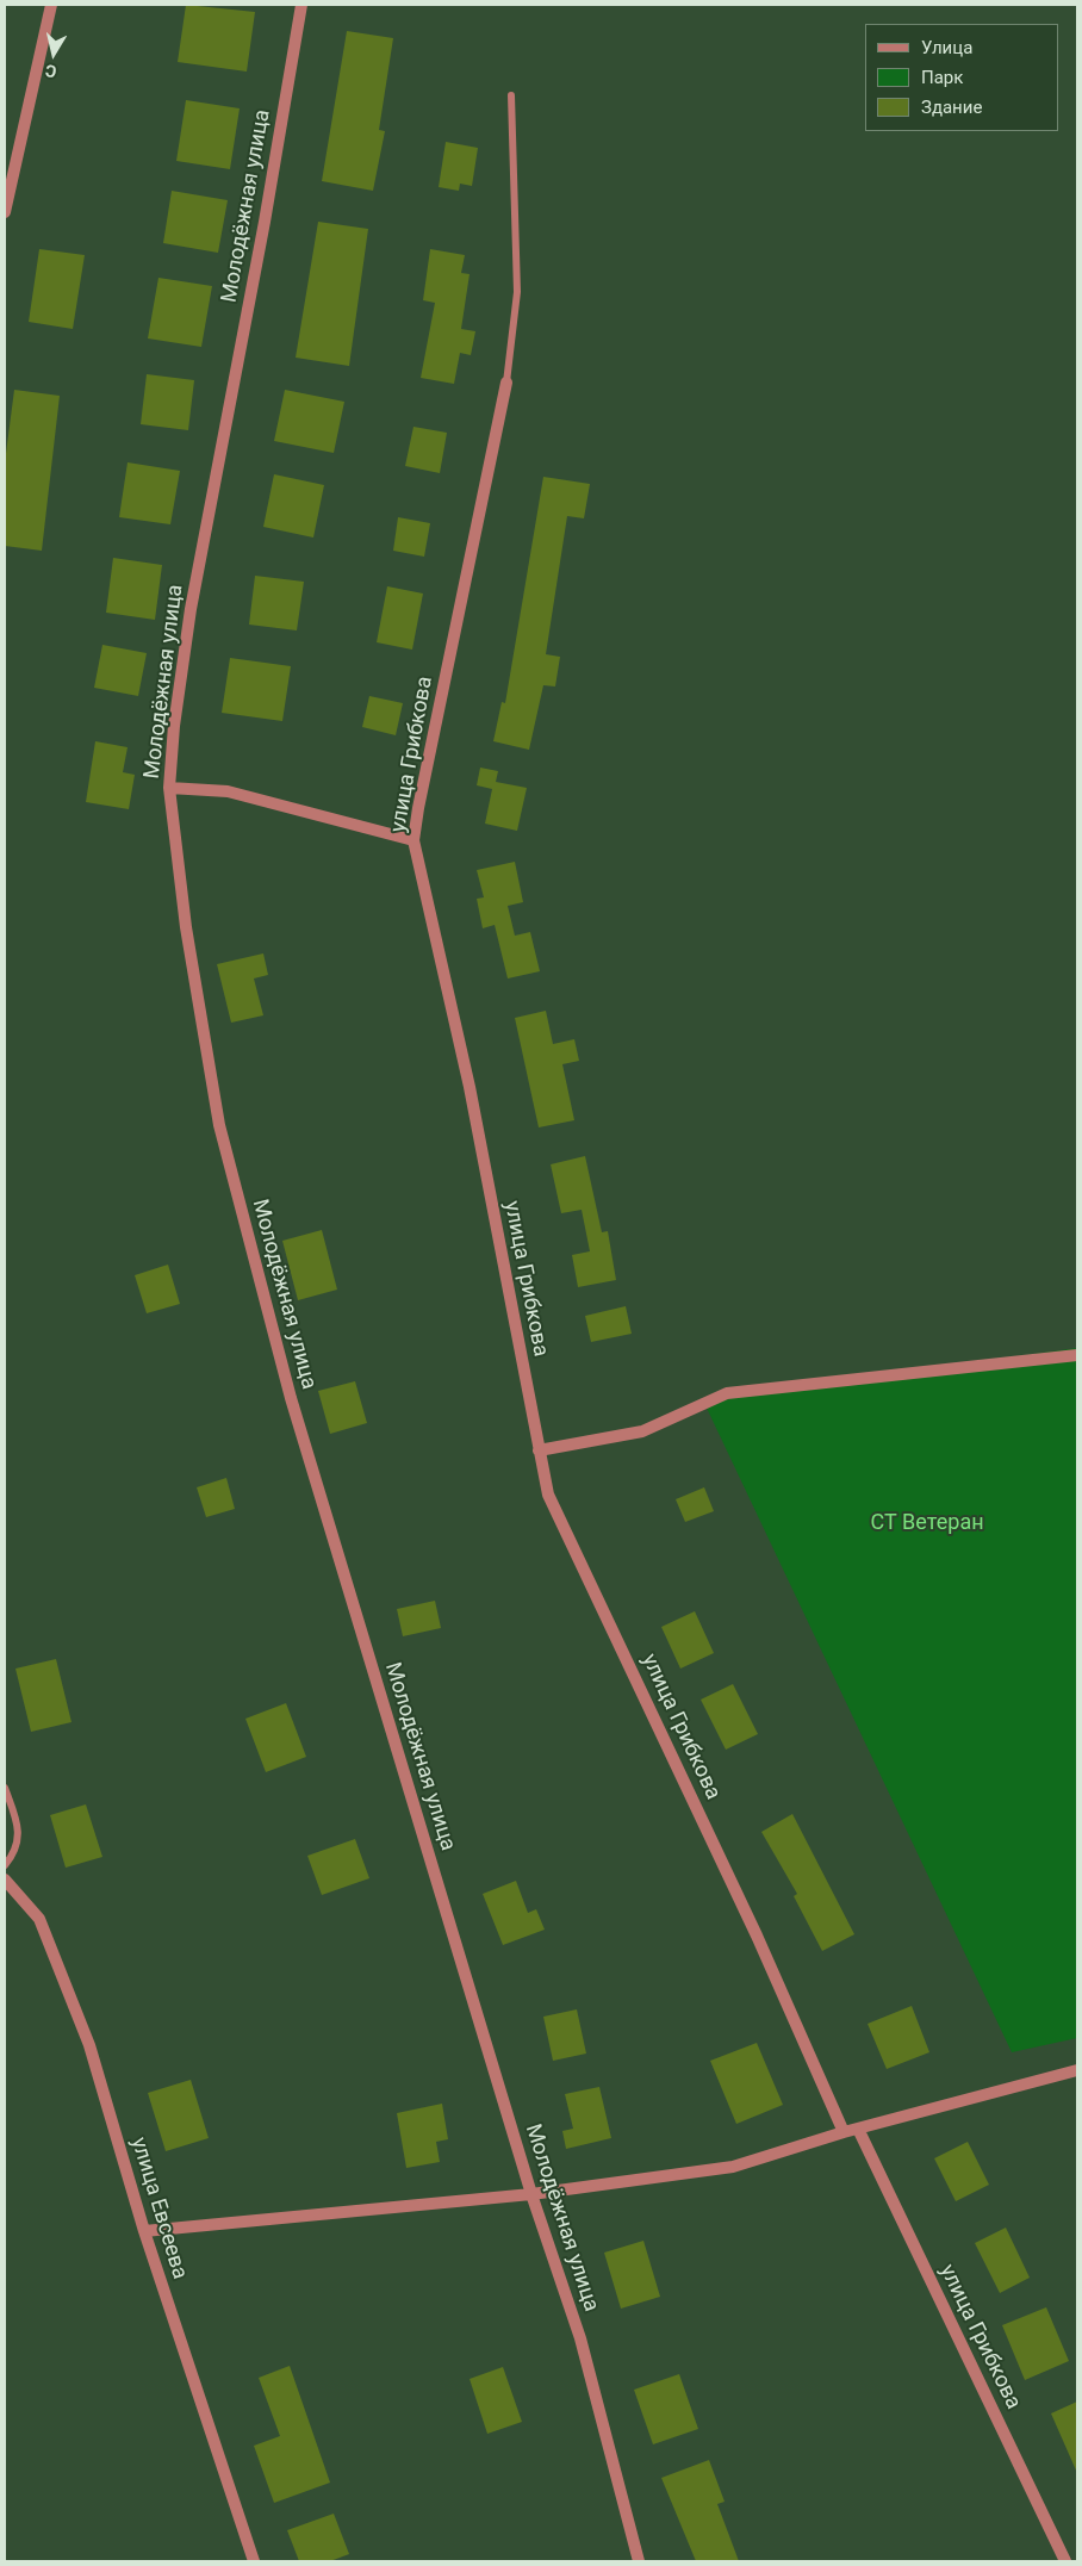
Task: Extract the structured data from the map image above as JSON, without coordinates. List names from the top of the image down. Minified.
{"streets":{"street":["Молодёжная улица","улица Грибкова","улица Евсеева"]},"parks":["СТ Ветеран"],"legend":["Улица","Парк","Здание"],"north":"bottom"}
